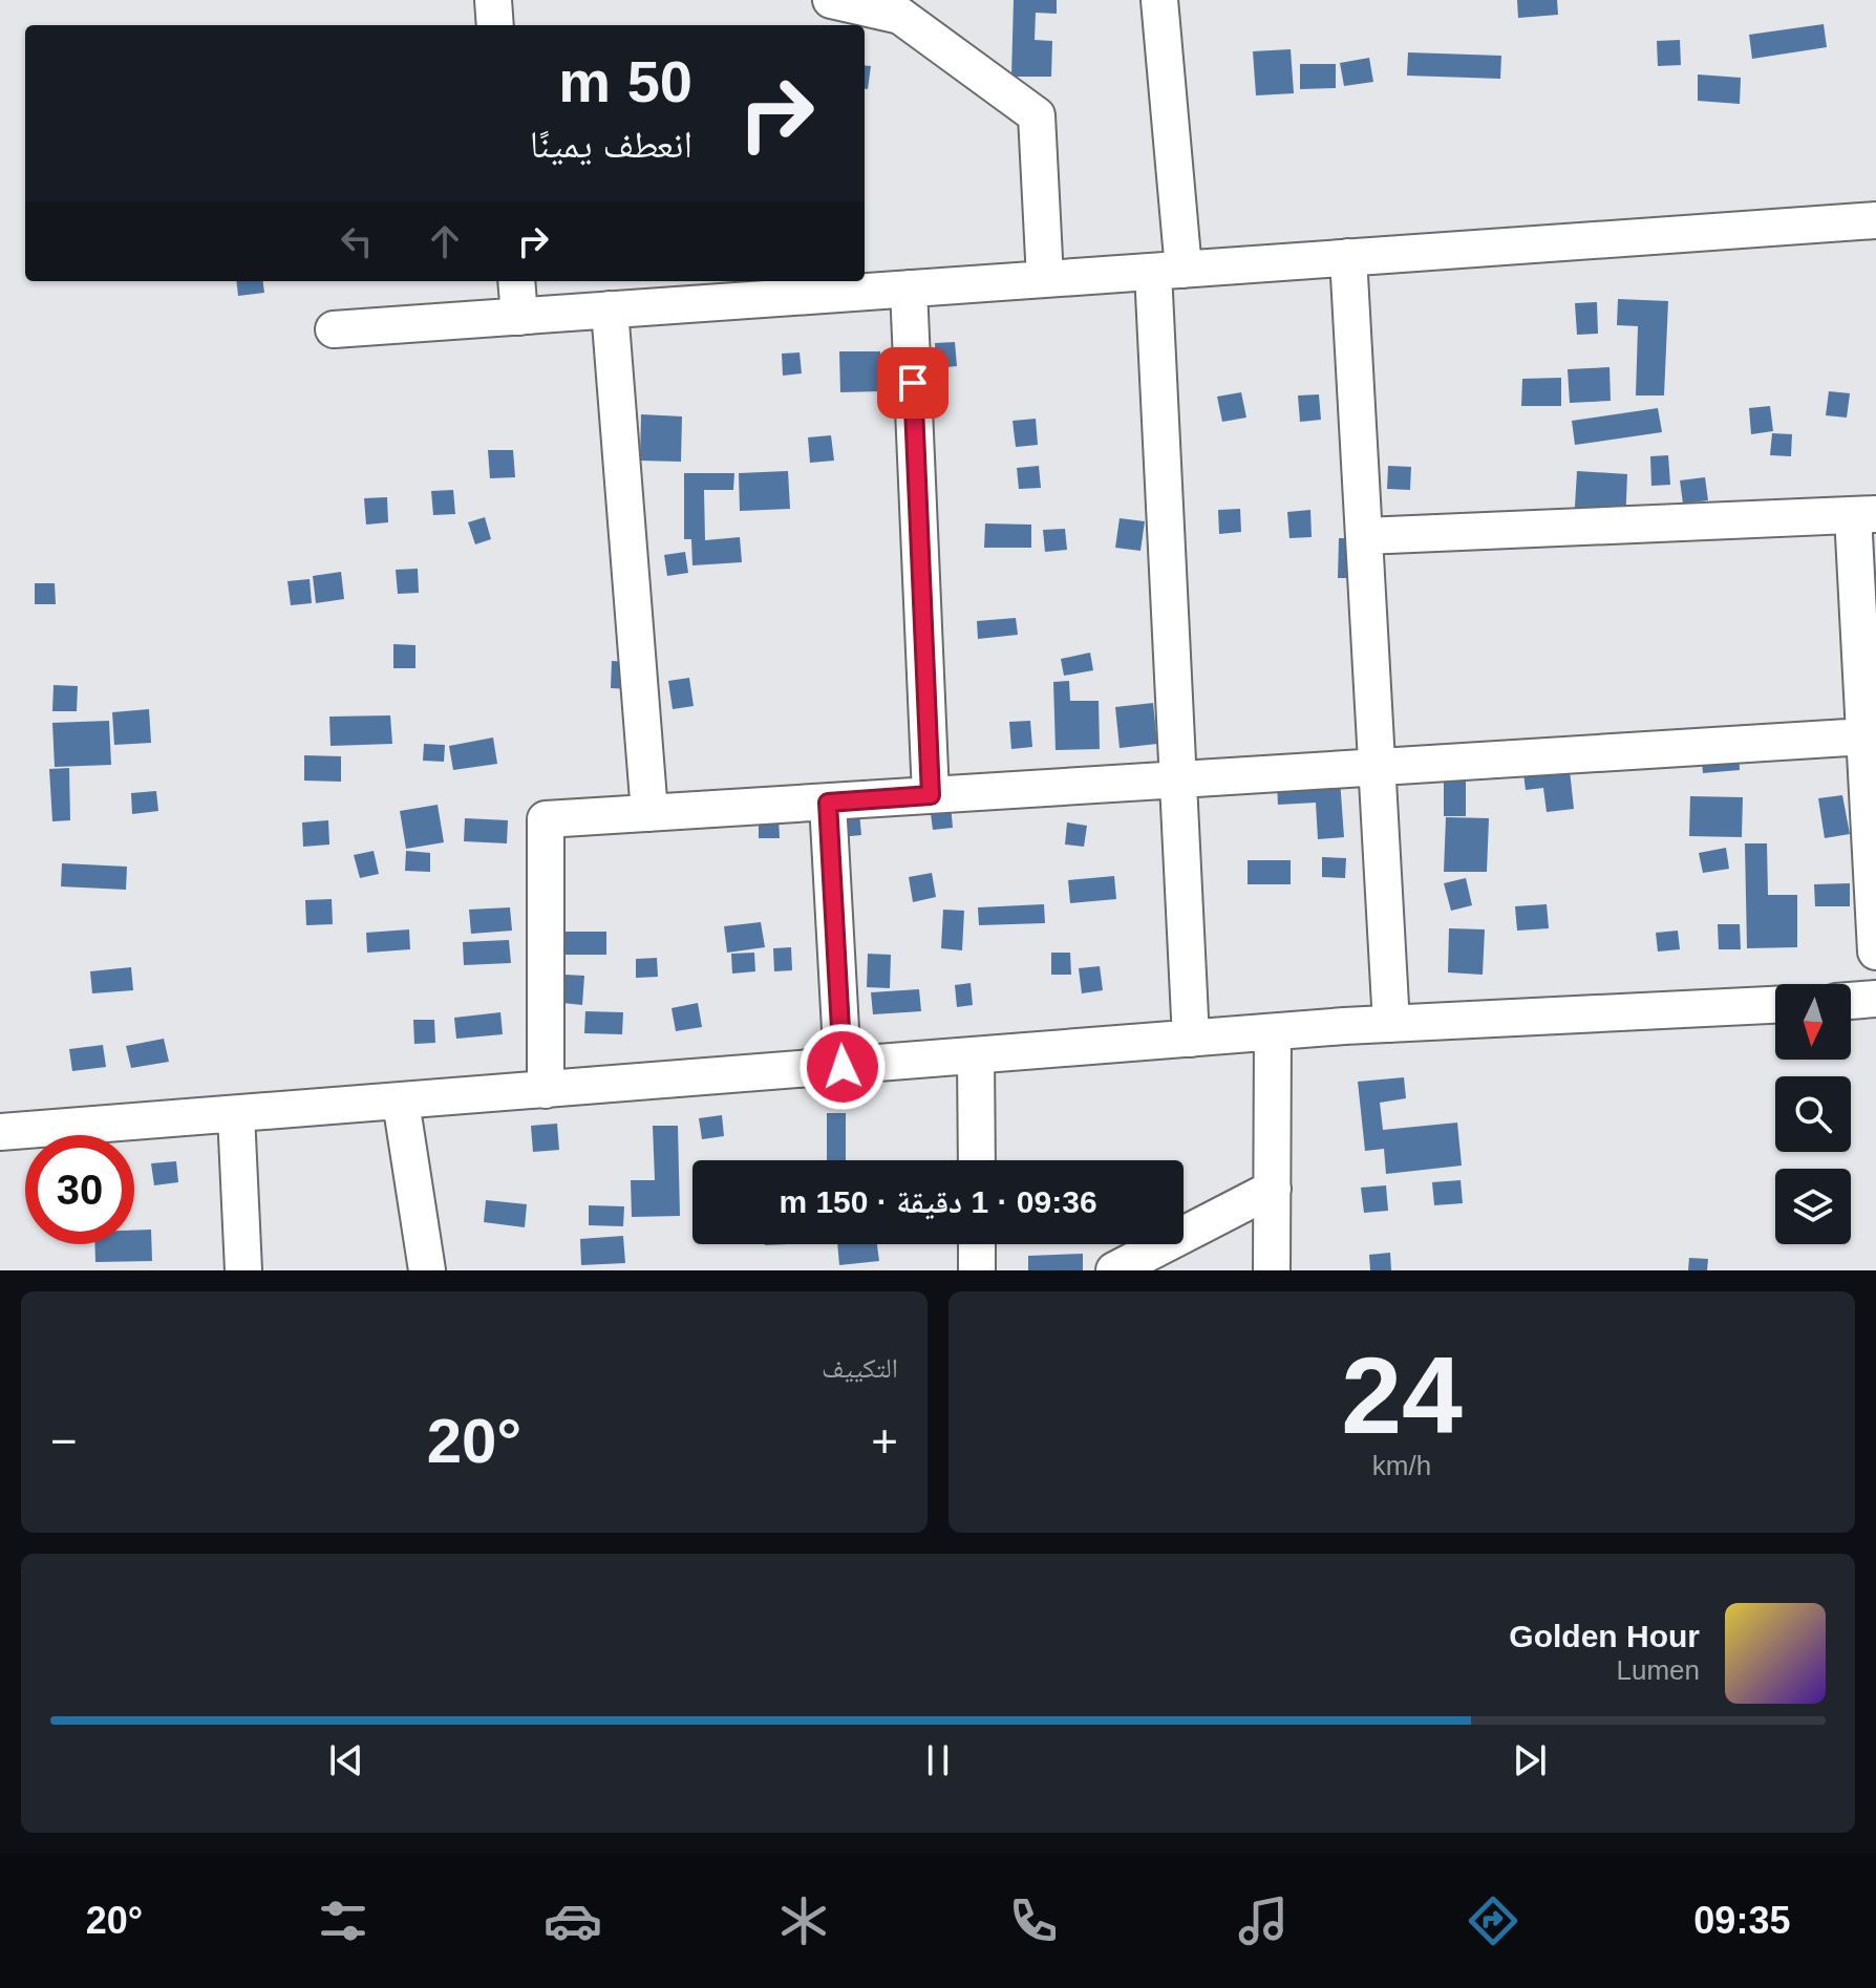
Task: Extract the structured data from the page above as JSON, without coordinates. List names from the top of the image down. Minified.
{"north":"bottom","page":{"turn":["50 m","انعطف يمينًا"],"limit":"30","trip":"09:36 · 1 دقيقة · 150 m","tile":[["24","km/h"],"التكييف"],"heat":["−","20°","+"],"song":["Golden Hour","Lumen"],"tabs":["09:35","20°"]}}
